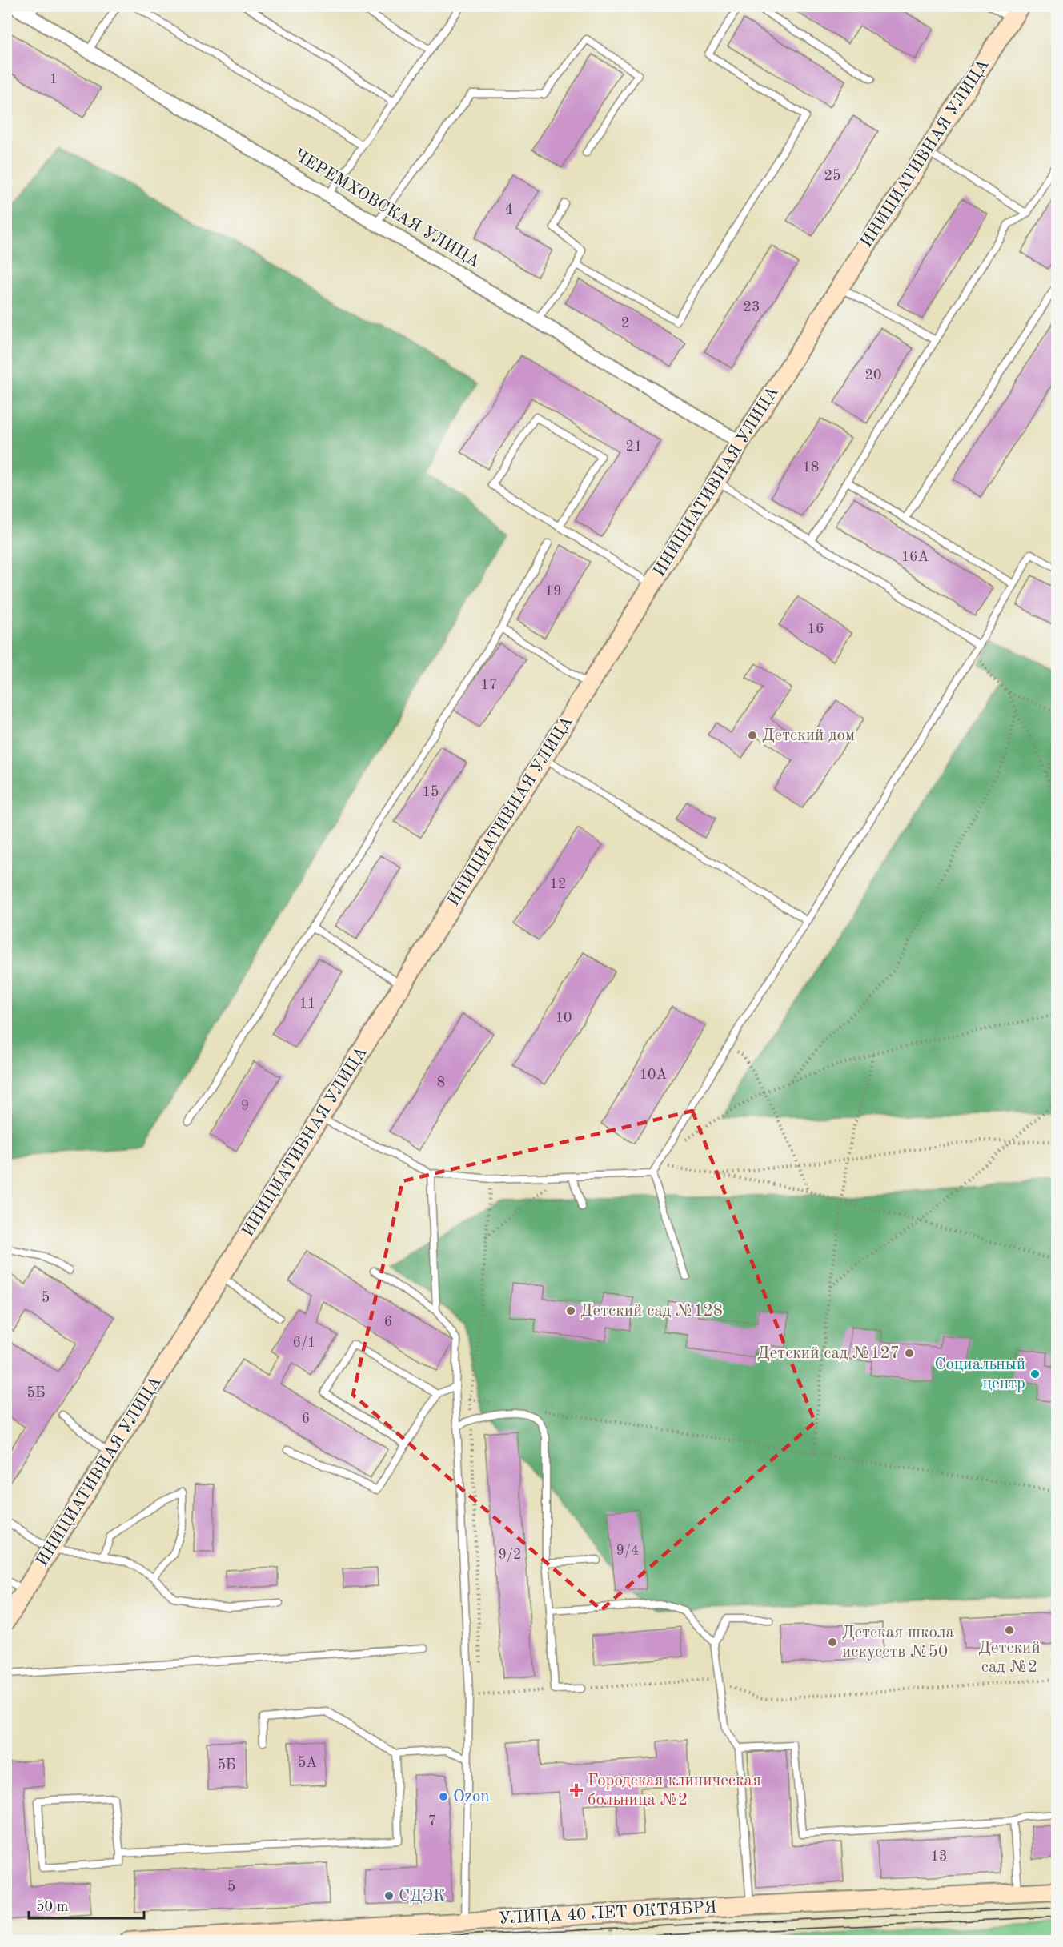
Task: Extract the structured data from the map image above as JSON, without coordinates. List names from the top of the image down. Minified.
{"streets":{"main road":["ИНИЦИАТИВНАЯ УЛИЦА","УЛИЦА 40 ЛЕТ ОКТЯБРЯ"],"street":["ЧЕРЕМХОВСКАЯ УЛИЦА"]},"crossings":[["ИНИЦИАТИВНАЯ УЛИЦА","ЧЕРЕМХОВСКАЯ УЛИЦА"]],"places":{"other":["Детский дом","Детский сад №128","Детский сад №127","Социальный центр","Детский сад №2","Детская школа искусств №50","Ozon","СДЭК"],"health":["Городская клиническая больница №2"]},"house_numbers":["1","25","4","23","2","20","21","18","16А","19","16","17","15","12","11","10","10А","8","9","5","6","6/1","5Б","6","9/4","9/2","5А","5Б","7","13","5"],"scale_bar":"50 m"}
